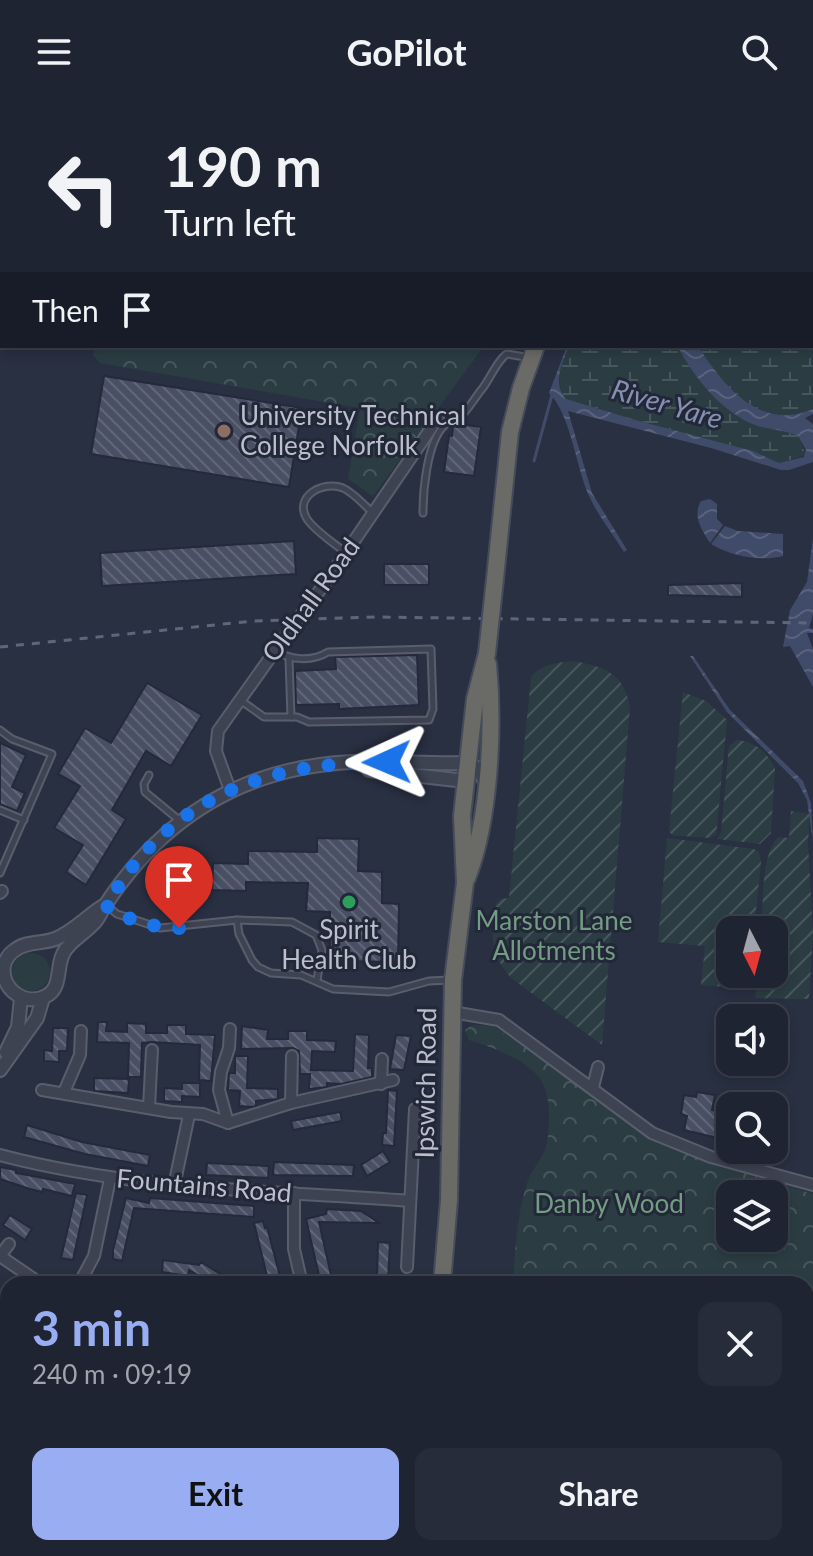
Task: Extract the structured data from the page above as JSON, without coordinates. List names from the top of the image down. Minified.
{"streets":{"highway":["Ipswich Road"],"street":["Oldhall Road","Fountains Road"]},"water":["River Yare"],"parks":["Marston Lane Allotments","Danby Wood"],"places":["University Technical College Norfolk","Spirit Health Club"],"north":"bottom","page":{"header":"GoPilot","turn":["190 m","Turn left"],"then":"Then","heading":["3 min","240 m · 09:19"],"buttons":["Exit","Share"]}}
